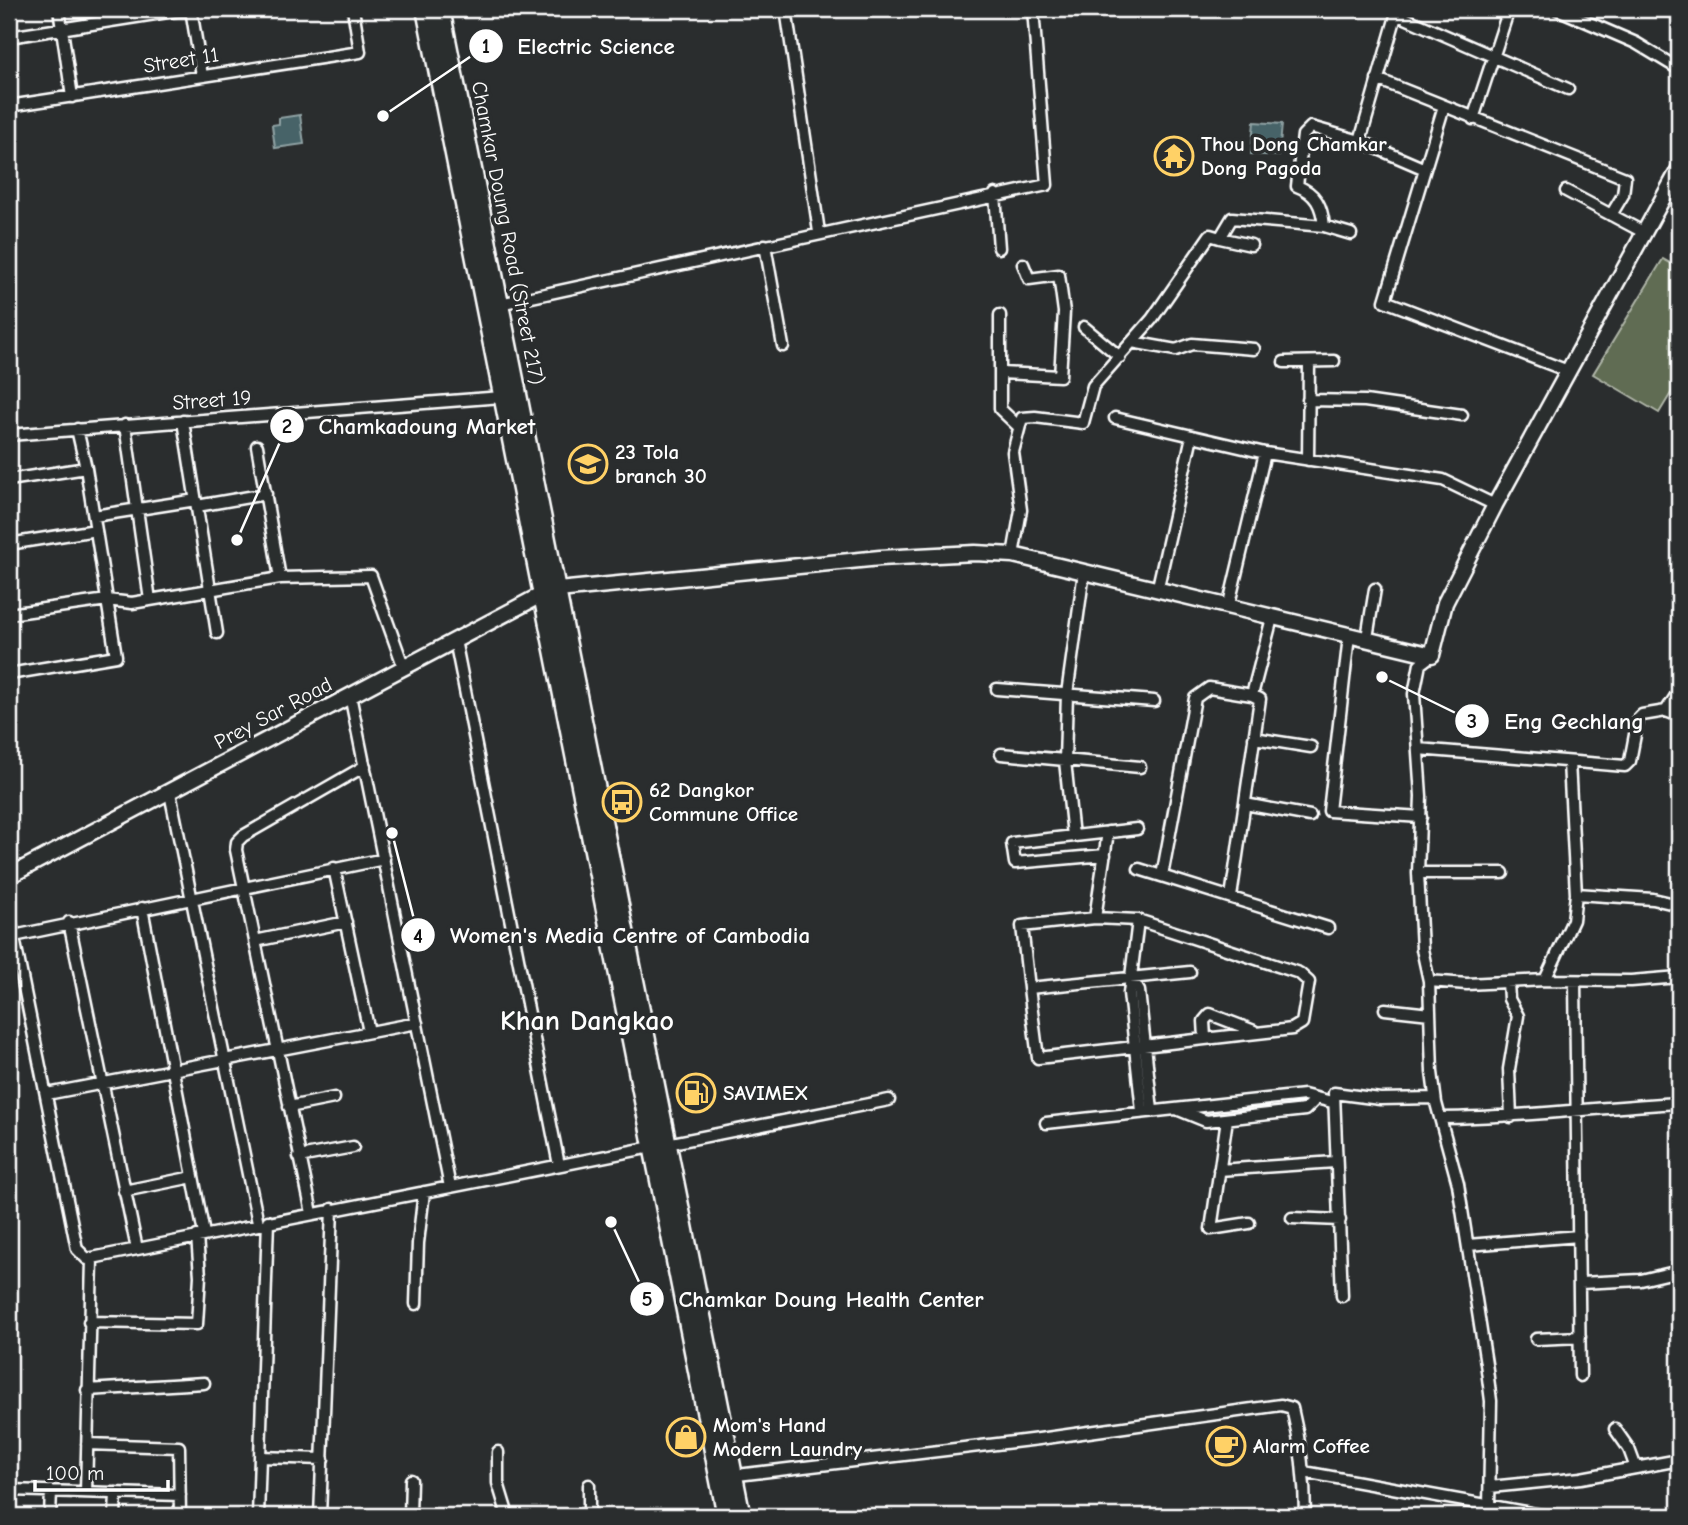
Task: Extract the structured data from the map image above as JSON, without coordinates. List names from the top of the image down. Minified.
{"streets":{"main road":["Chamkar Doung Road (Street 217)"],"street":["Street 11","Street 19","Prey Sar Road"]},"crossings":[["Chamkar Doung Road (Street 217)","Street 19"],["Chamkar Doung Road (Street 217)","Prey Sar Road"]],"districts":["Khan Dangkao"],"places":{"other":["Electric Science","Chamkadoung Market","Eng Gechlang","Women's Media Centre of Cambodia","Chamkar Doung Health Center"],"temple":["Thou Dong Chamkar Dong Pagoda"],"school or university":["23 Tola branch 30"],"bus stop":["62 Dangkor Commune Office"],"fuel station":["SAVIMEX"],"shop":["Mom's Hand Modern Laundry"],"cafe":["Alarm Coffee"]},"scale_bar":"100 m"}
